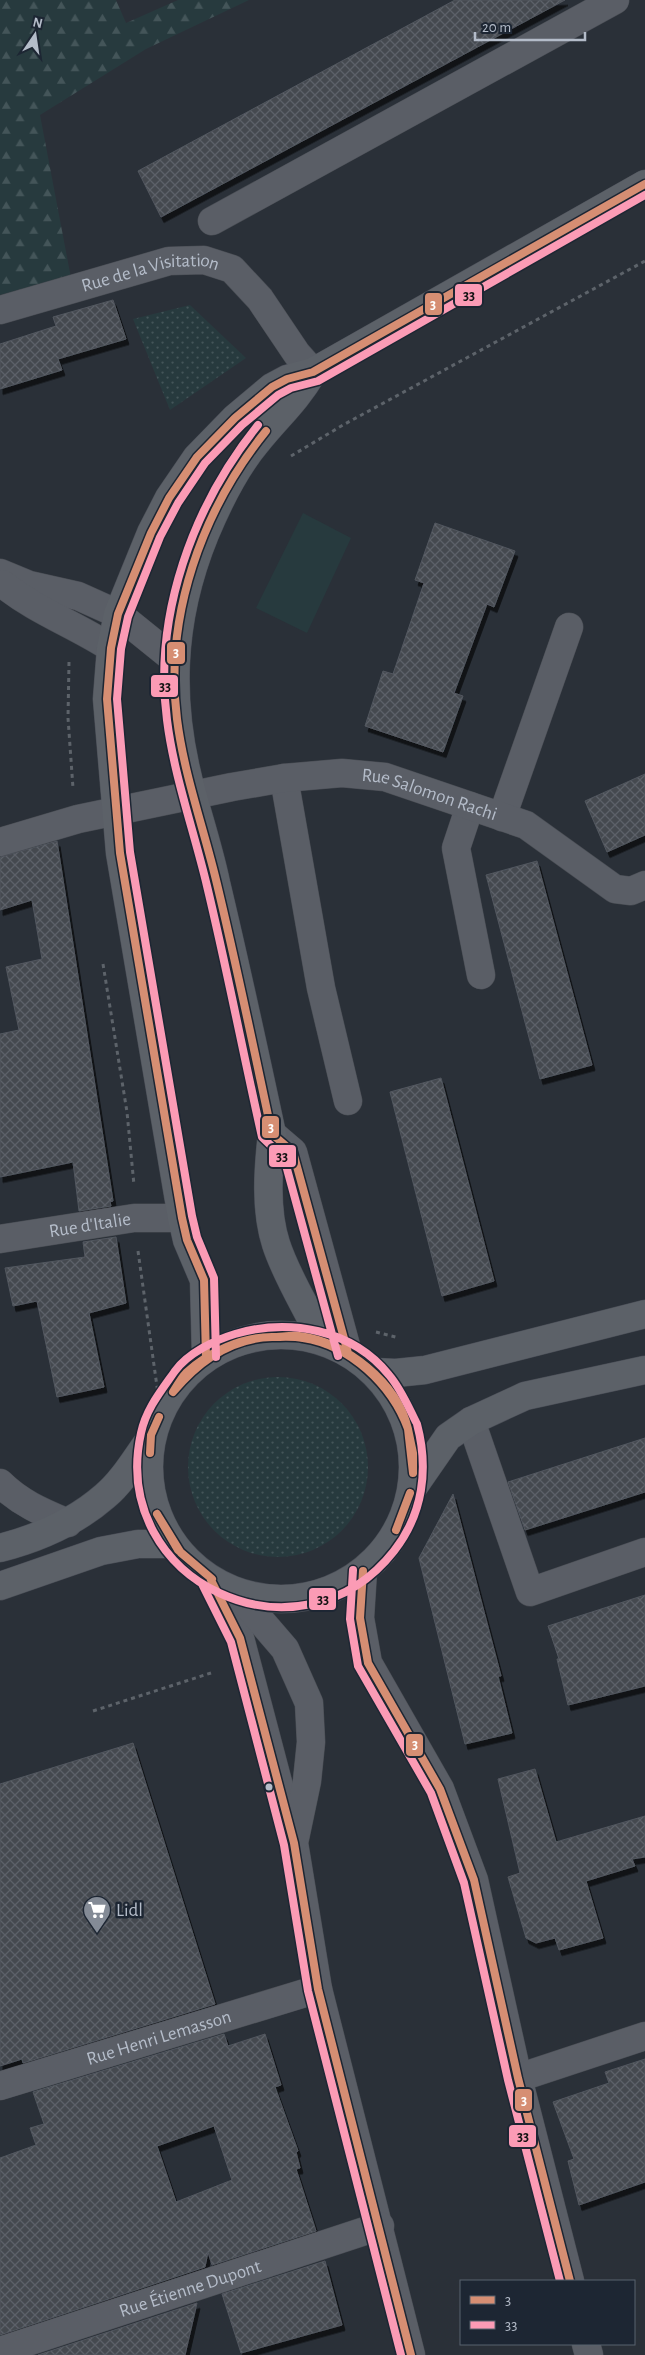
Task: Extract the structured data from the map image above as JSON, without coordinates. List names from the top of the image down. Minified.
{"streets":{"street":["Rue de la Visitation","Rue Salomon Rachi","Rue d'Italie","Rue Henri Lemasson","Rue Étienne Dupont"]},"places":{"supermarket":["Lidl"]},"lines":["transit line 3","transit line 33"],"legend":["3","33"],"scale_bar":"20 m","north":"top"}
